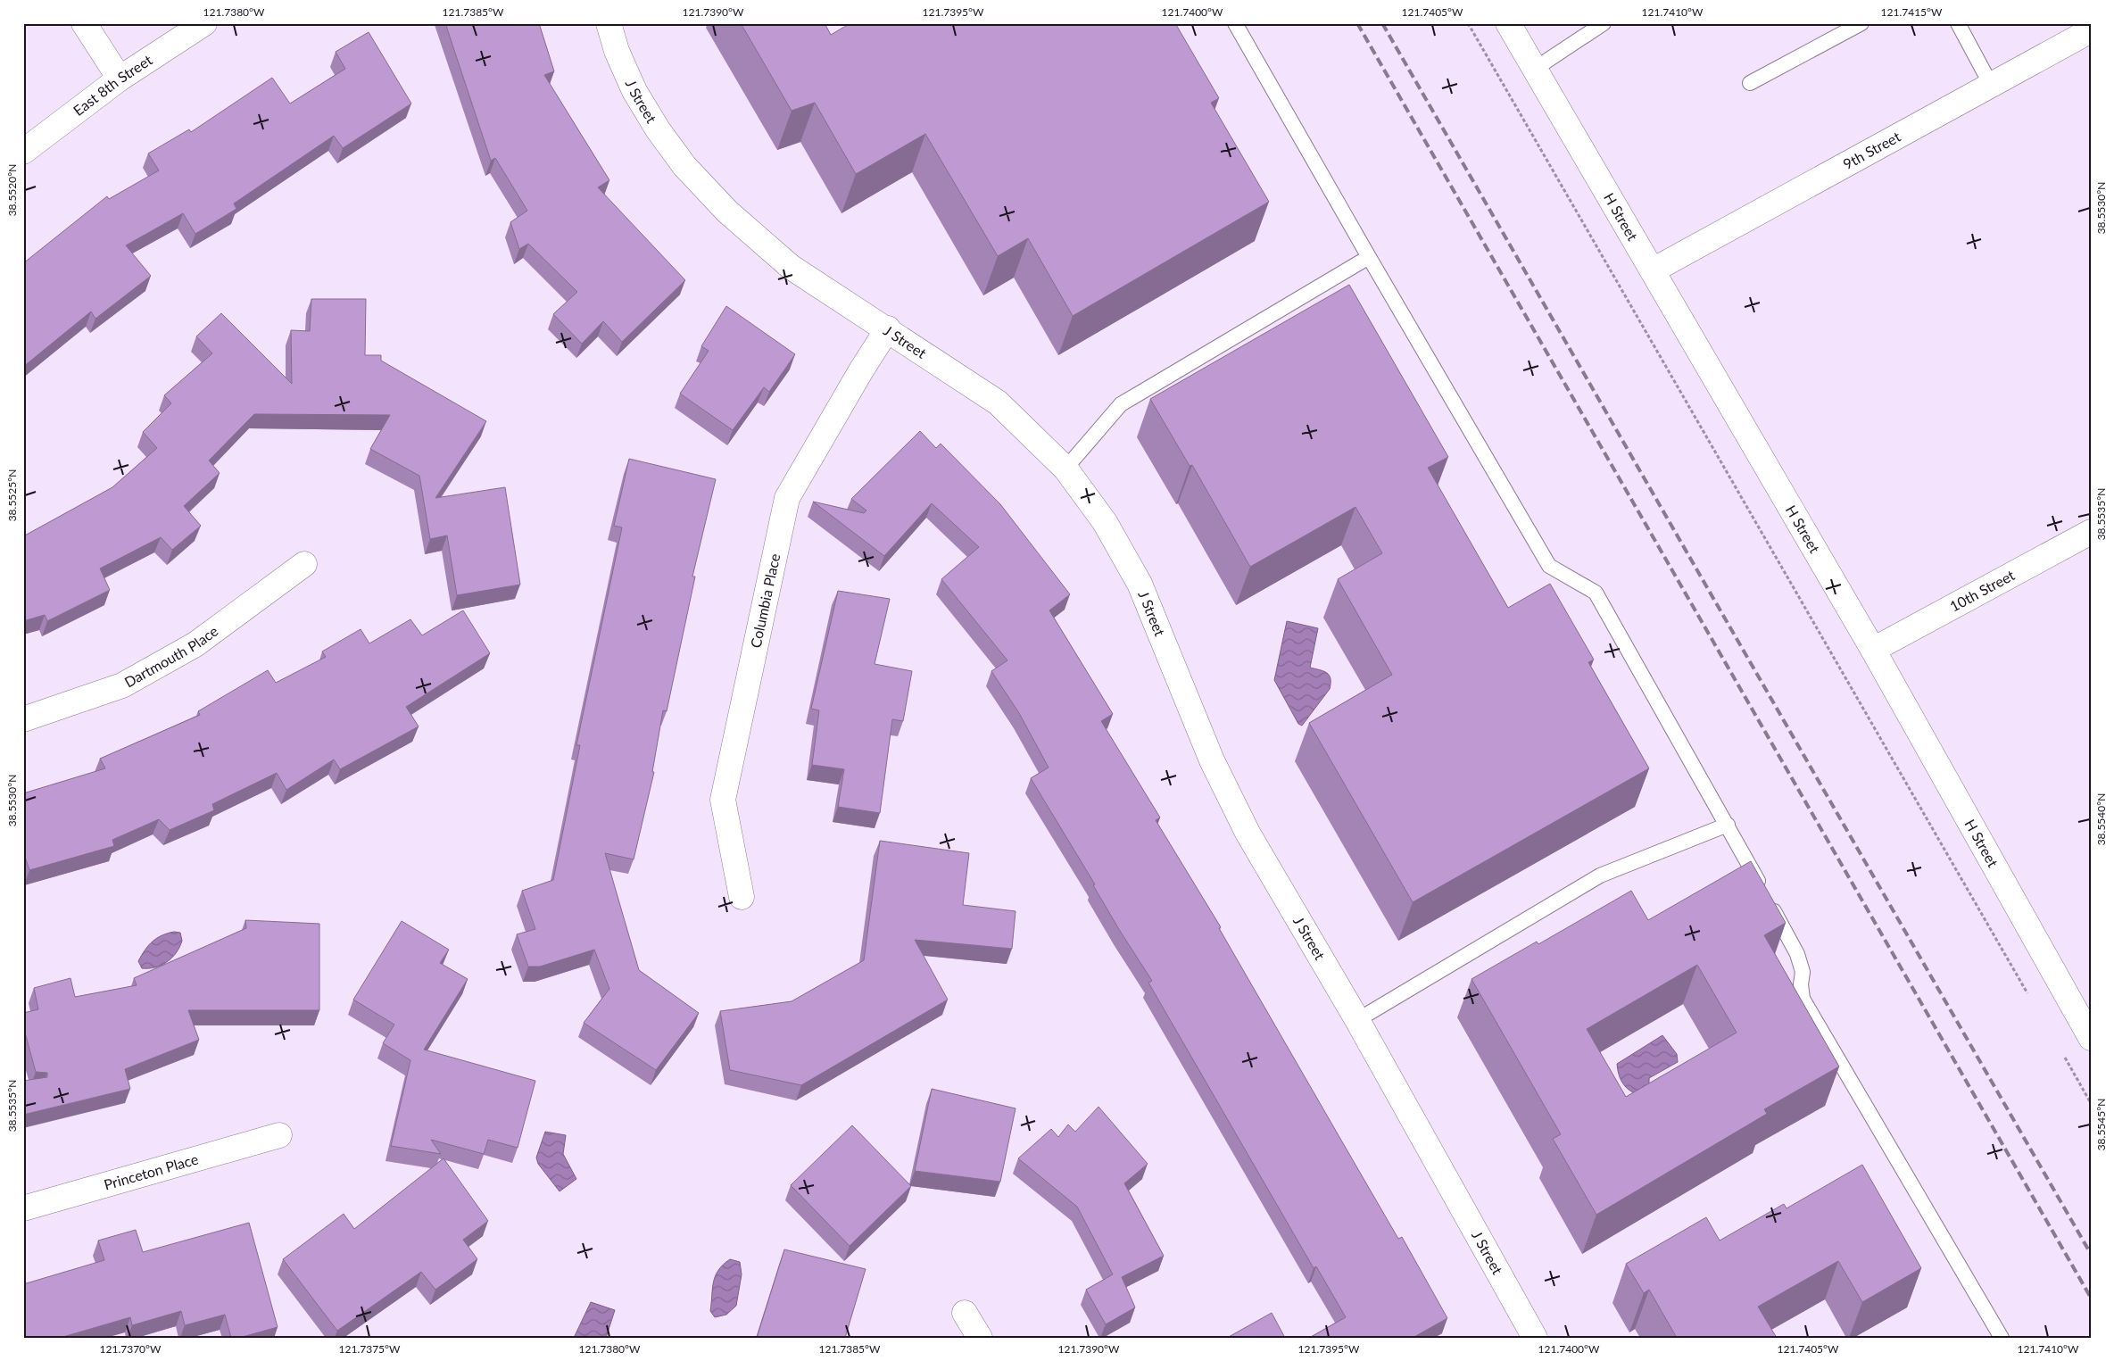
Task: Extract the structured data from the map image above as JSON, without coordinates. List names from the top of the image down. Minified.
{"streets":{"street":["East 8th Street","J Street","9th Street","H Street","10th Street","Columbia Place","Dartmouth Place","Princeton Place"]},"crossings":[["J Street","Columbia Place"],["9th Street","H Street"],["H Street","10th Street"]],"coordinates":["121.7380°W","121.7385°W","121.7390°W","121.7395°W","121.7400°W","121.7405°W","121.7410°W","121.7415°W","38.5520°N","38.5530°N","38.5525°N","38.5535°N","38.5540°N","38.5545°N","121.7370°W","121.7375°W"]}
